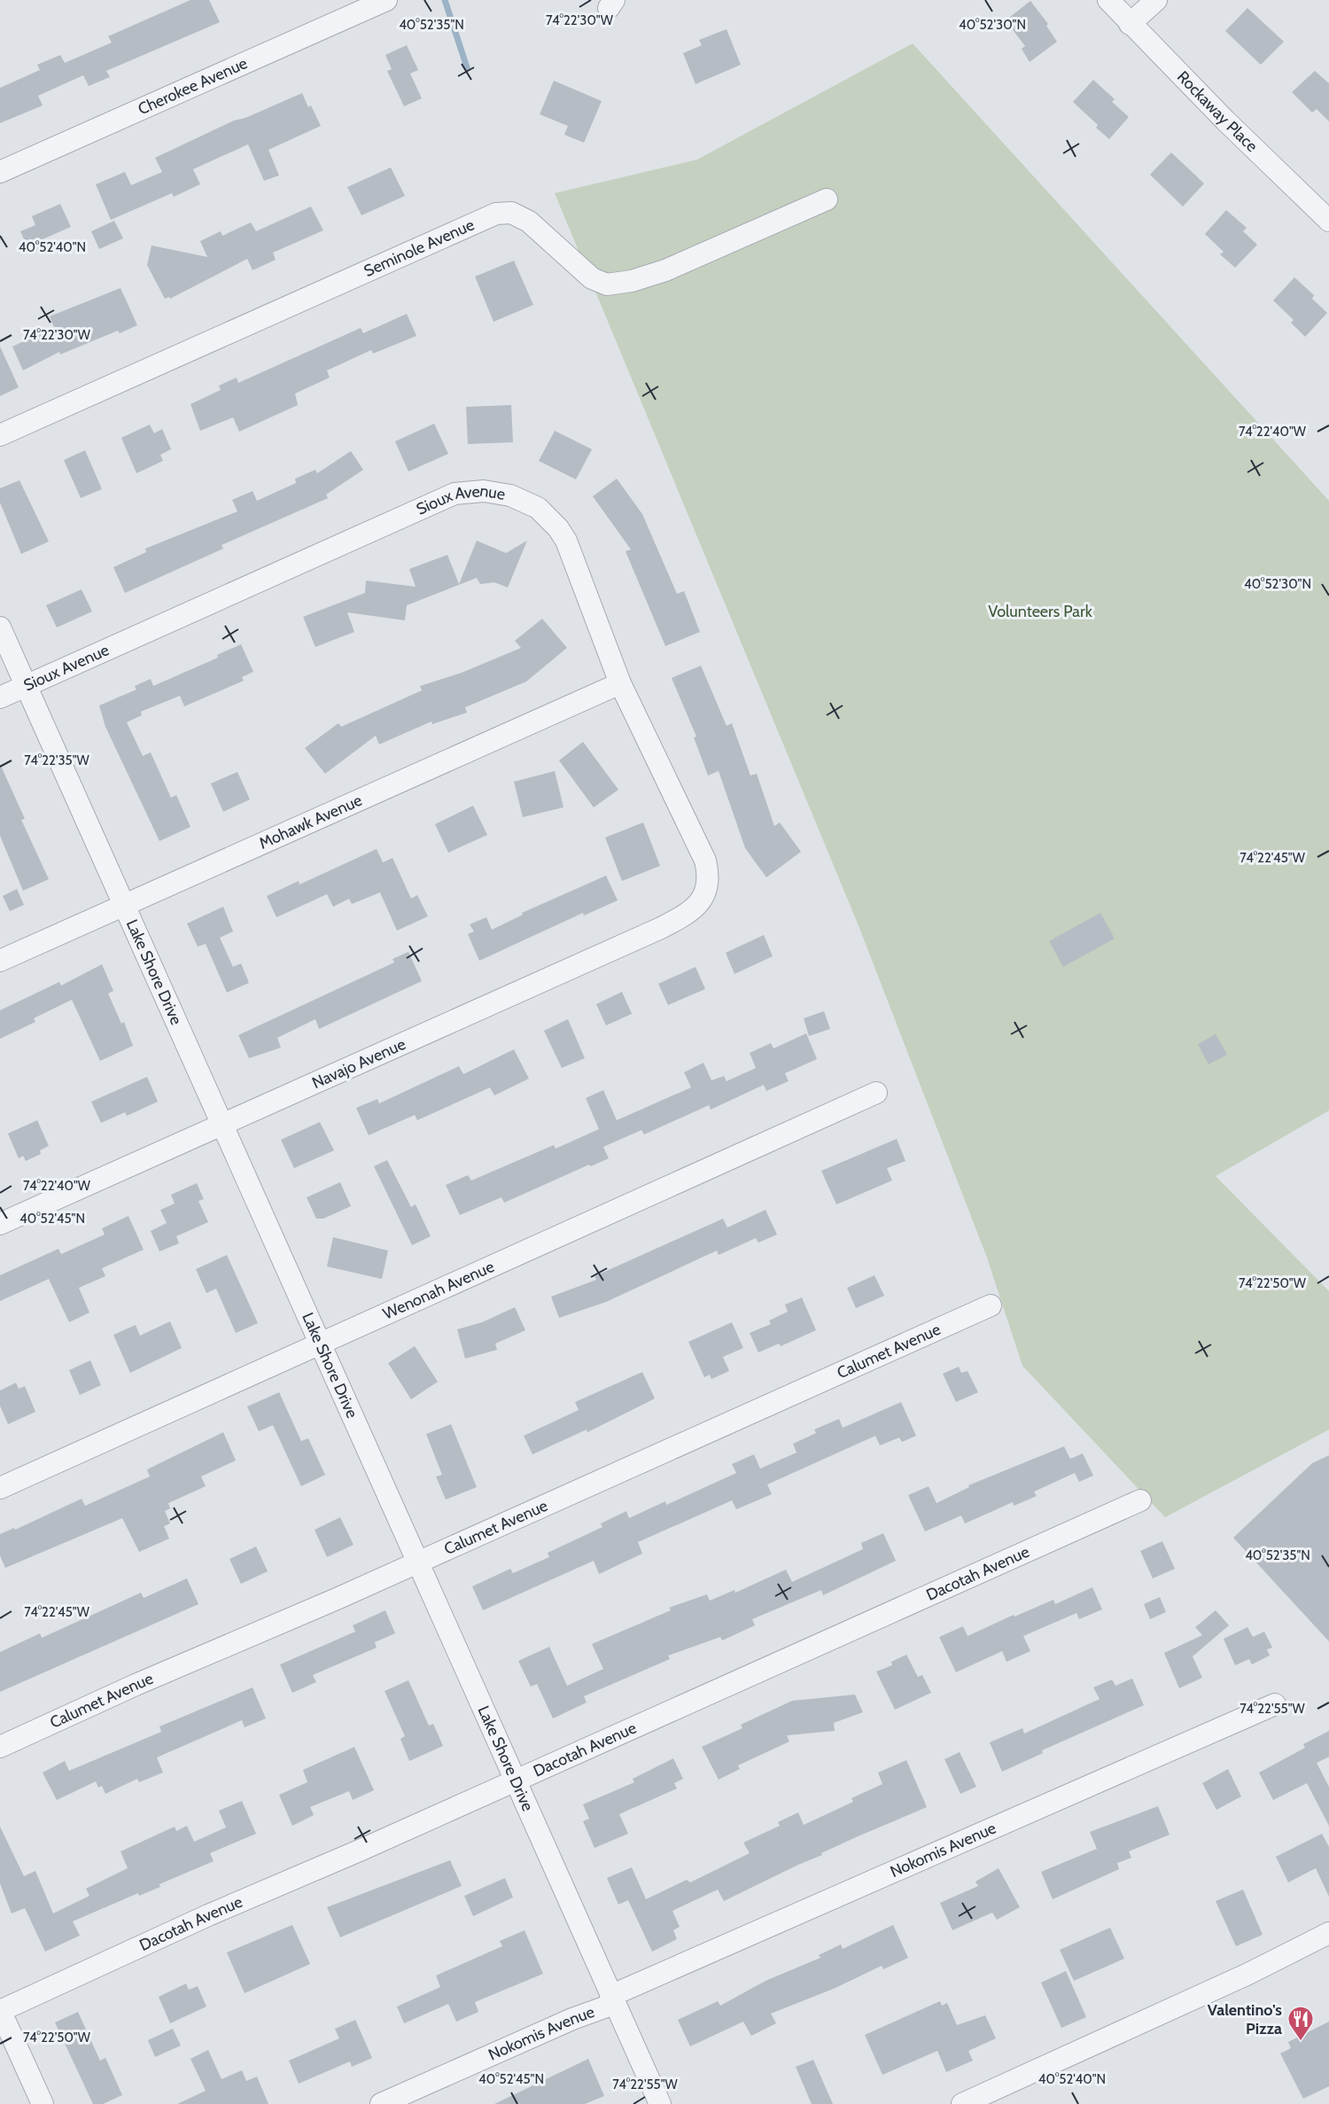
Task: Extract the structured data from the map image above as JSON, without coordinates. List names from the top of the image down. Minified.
{"streets":{"street":["Cherokee Avenue","Rockaway Place","Seminole Avenue","Sioux Avenue","Mohawk Avenue","Lake Shore Drive","Navajo Avenue","Wenonah Avenue","Calumet Avenue","Dacotah Avenue","Nokomis Avenue"]},"crossings":[["Sioux Avenue","Mohawk Avenue"],["Sioux Avenue","Lake Shore Drive"],["Sioux Avenue","Navajo Avenue"],["Mohawk Avenue","Lake Shore Drive"],["Lake Shore Drive","Navajo Avenue"],["Lake Shore Drive","Wenonah Avenue"],["Lake Shore Drive","Calumet Avenue"],["Lake Shore Drive","Dacotah Avenue"],["Lake Shore Drive","Nokomis Avenue"]],"parks":["Volunteers Park"],"places":{"restaurant":["Valentino's Pizza"]},"coordinates":["74°22'30\"W","40°52'35\"N","40°52'30\"N","40°52'40\"N","74°22'40\"W","74°22'35\"W","74°22'45\"W","40°52'45\"N","74°22'50\"W","74°22'55\"W"]}
